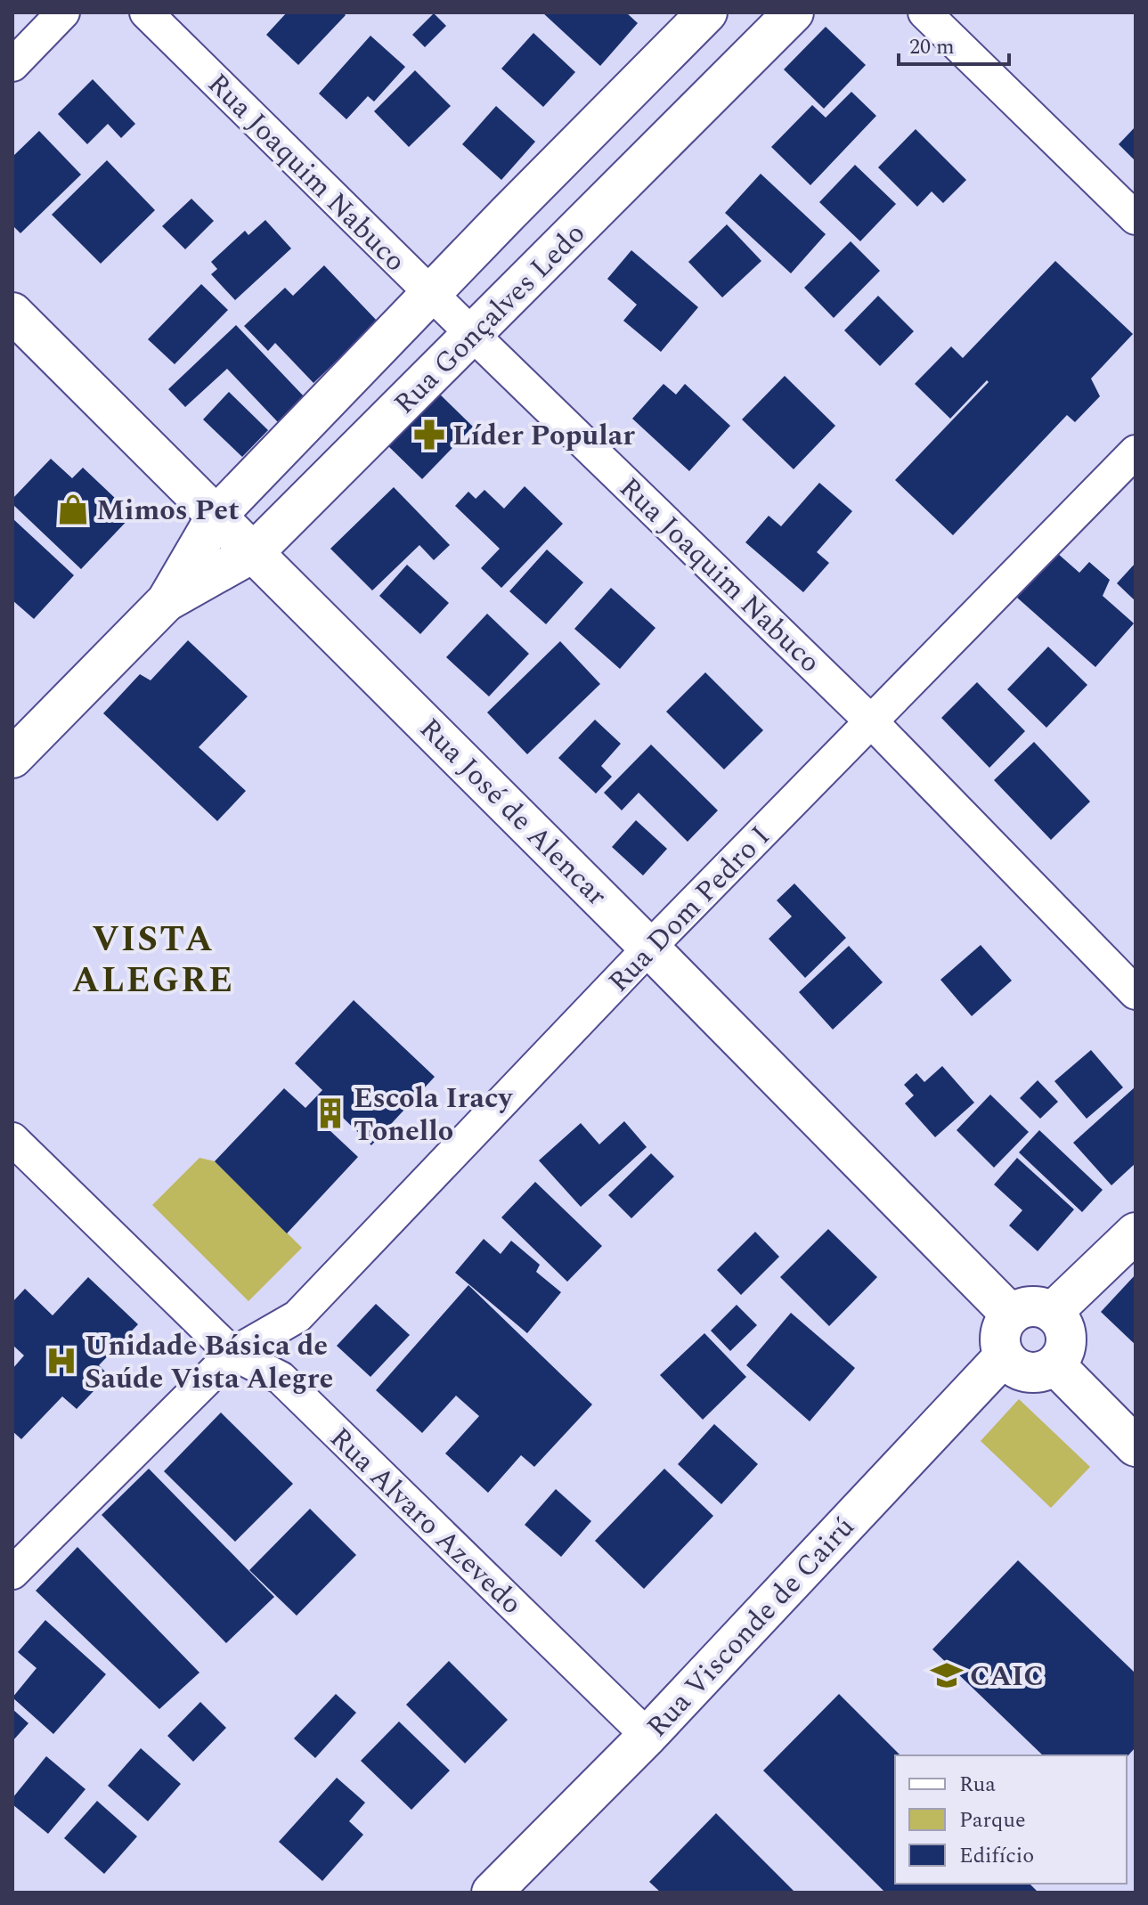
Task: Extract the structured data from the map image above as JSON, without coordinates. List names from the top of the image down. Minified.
{"streets":{"street":["Rua Joaquim Nabuco","Rua Gonçalves Ledo","Rua José de Alencar","Rua Dom Pedro I","Rua Alvaro Azevedo","Rua Visconde de Cairú"]},"crossings":[["Rua Joaquim Nabuco","Rua Gonçalves Ledo"],["Rua Joaquim Nabuco","Rua Dom Pedro I"],["Rua Gonçalves Ledo","Rua José de Alencar"],["Rua José de Alencar","Rua Dom Pedro I"],["Rua José de Alencar","Rua Visconde de Cairú"],["Rua Dom Pedro I","Rua Alvaro Azevedo"],["Rua Alvaro Azevedo","Rua Visconde de Cairú"]],"districts":["VISTA ALEGRE"],"places":{"pharmacy":["Líder Popular"],"shop":["Mimos Pet"],"building":["Escola Iracy Tonello"],"hospital":["Unidade Básica de Saúde Vista Alegre"],"school or university":["CAIC"]},"legend":["Rua","Parque","Edifício"],"scale_bar":"20 m"}
